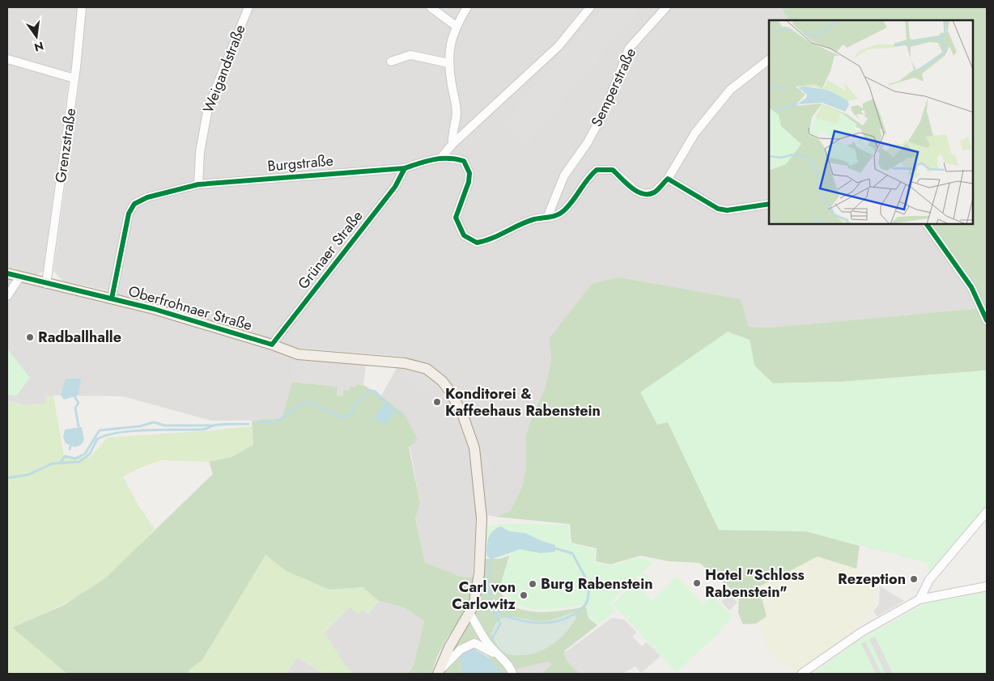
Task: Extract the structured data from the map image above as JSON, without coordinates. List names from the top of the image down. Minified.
{"streets":{"main road":["Oberfrohnaer Straße"],"street":["Weigandstraße","Semperstraße","Grenzstraße","Burgstraße","Grünaer Straße"]},"crossings":[["Weigandstraße","Burgstraße"],["Semperstraße","Burgstraße"],["Grenzstraße","Oberfrohnaer Straße"],["Burgstraße","Grünaer Straße"],["Grünaer Straße","Oberfrohnaer Straße"]],"places":["Radballhalle","Konditorei & Kaffeehaus Rabenstein","Rezeption","Hotel \"Schloss Rabenstein\"","Burg Rabenstein","Carl von Carlowitz"],"north":"bottom"}
